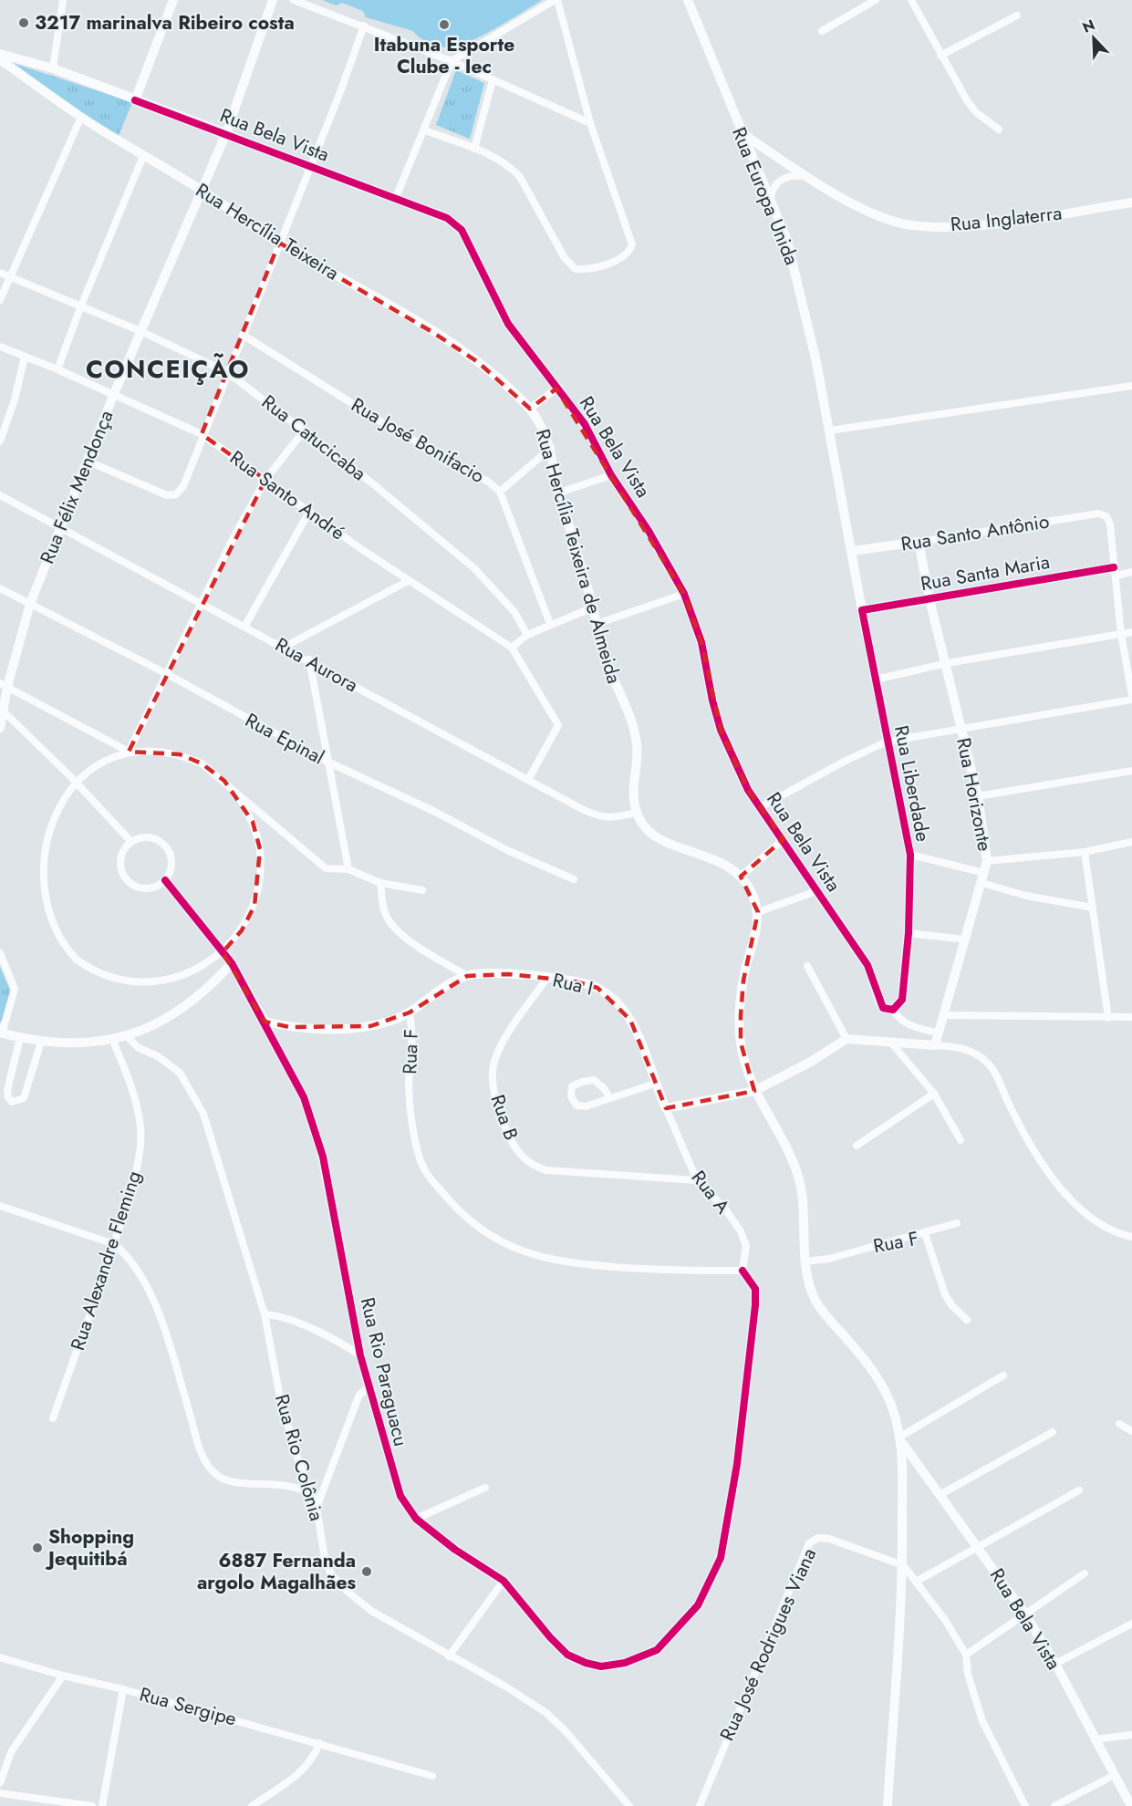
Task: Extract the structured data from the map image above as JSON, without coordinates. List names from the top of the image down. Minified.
{"streets":{"main road":["Rua Bela Vista","Rua Europa Unida","Rua Inglaterra","Rua Hercília Teixeira","Rua Félix Mendonça","Rua Santo Antônio","Rua Hercília Teixeira de Almeida","Rua Santa Maria","Rua Liberdade","Rua Horizonte","Rua I","Rua F","Rua A","Rua Rio Paraguacu"],"street":["Rua Catucicaba","Rua José Bonifacio","Rua Santo André","Rua Aurora","Rua Epinal","Rua B","Rua Alexandre Fleming","Rua Rio Colônia","Rua José Rodrigues Viana","Rua Sergipe"]},"crossings":[["Rua Bela Vista","Rua Félix Mendonça"],["Rua Bela Vista","Rua Liberdade"],["Rua Europa Unida","Rua Inglaterra"],["Rua Europa Unida","Rua Liberdade"],["Rua Hercília Teixeira","Rua Félix Mendonça"],["Rua Hercília Teixeira","Rua Hercília Teixeira de Almeida"],["Rua Catucicaba","Rua Félix Mendonça"],["Rua Félix Mendonça","Rua Santo André"],["Rua Félix Mendonça","Rua Aurora"],["Rua Félix Mendonça","Rua Epinal"],["Rua Santo André","Rua Aurora"],["Rua Santo Antônio","Rua Santa Maria"],["Rua Santo Antônio","Rua Liberdade"],["Rua Santo Antônio","Rua Horizonte"],["Rua Hercília Teixeira de Almeida","Rua Aurora"],["Rua Santa Maria","Rua Liberdade"],["Rua Santa Maria","Rua Horizonte"],["Rua I","Rua F"],["Rua I","Rua B"],["Rua I","Rua A"],["Rua F","Rua A"],["Rua F","Rua Rio Paraguacu"],["Rua B","Rua A"],["Rua A","Rua Rio Paraguacu"]],"districts":["CONCEIÇÃO"],"places":["3217 marinalva Ribeiro costa","Itabuna Esporte Clube - Iec","Shopping Jequitibá","6887 Fernanda argolo Magalhães"],"north":"top left"}
